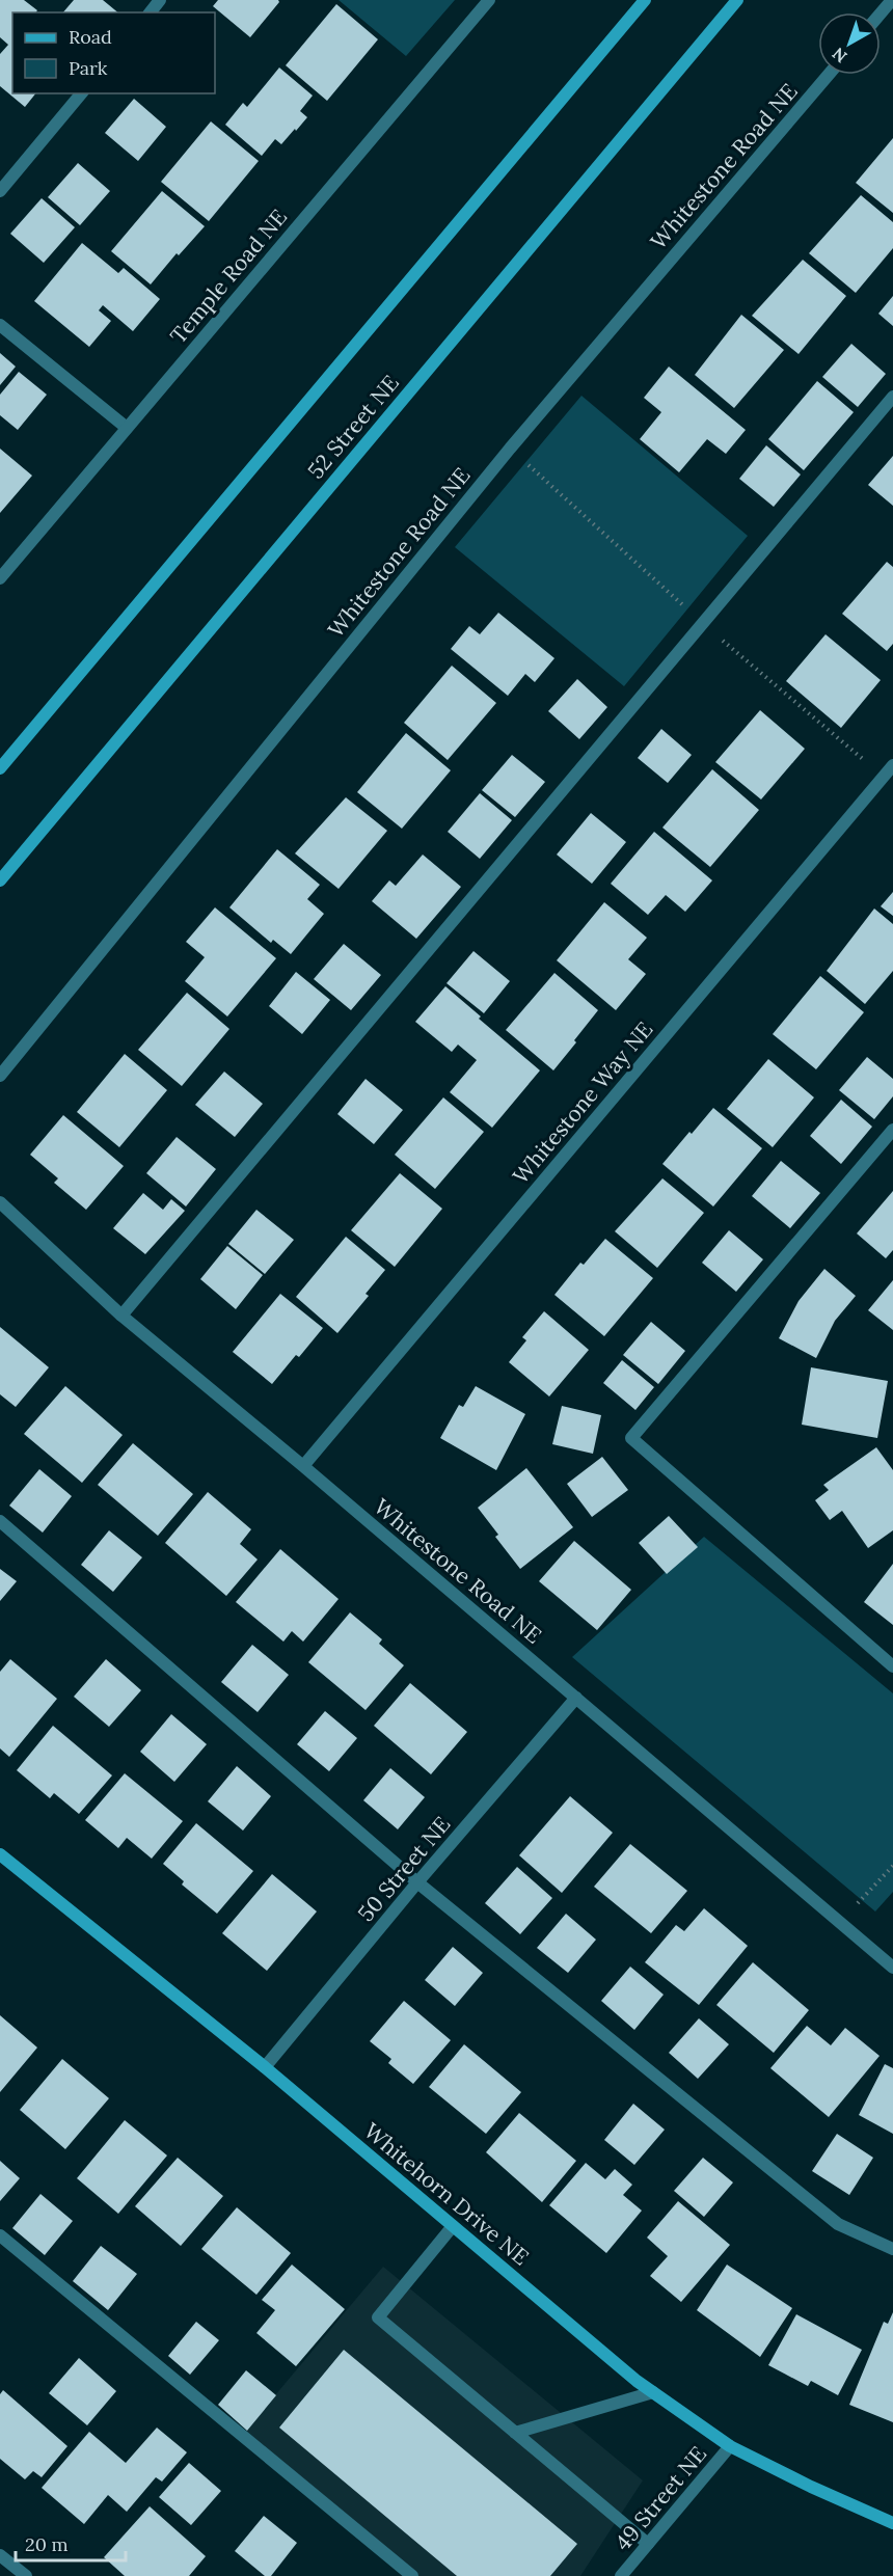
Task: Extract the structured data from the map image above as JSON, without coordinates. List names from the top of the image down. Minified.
{"streets":{"main road":["52 Street NE","Whitehorn Drive NE"],"street":["Whitestone Road NE","Temple Road NE","Whitestone Way NE","50 Street NE","49 Street NE"]},"crossings":[["Whitestone Road NE","Whitestone Way NE"],["Whitestone Road NE","50 Street NE"],["50 Street NE","Whitehorn Drive NE"],["Whitehorn Drive NE","49 Street NE"]],"legend":["Road","Park"],"scale_bar":"20 m","north":"bottom left"}
